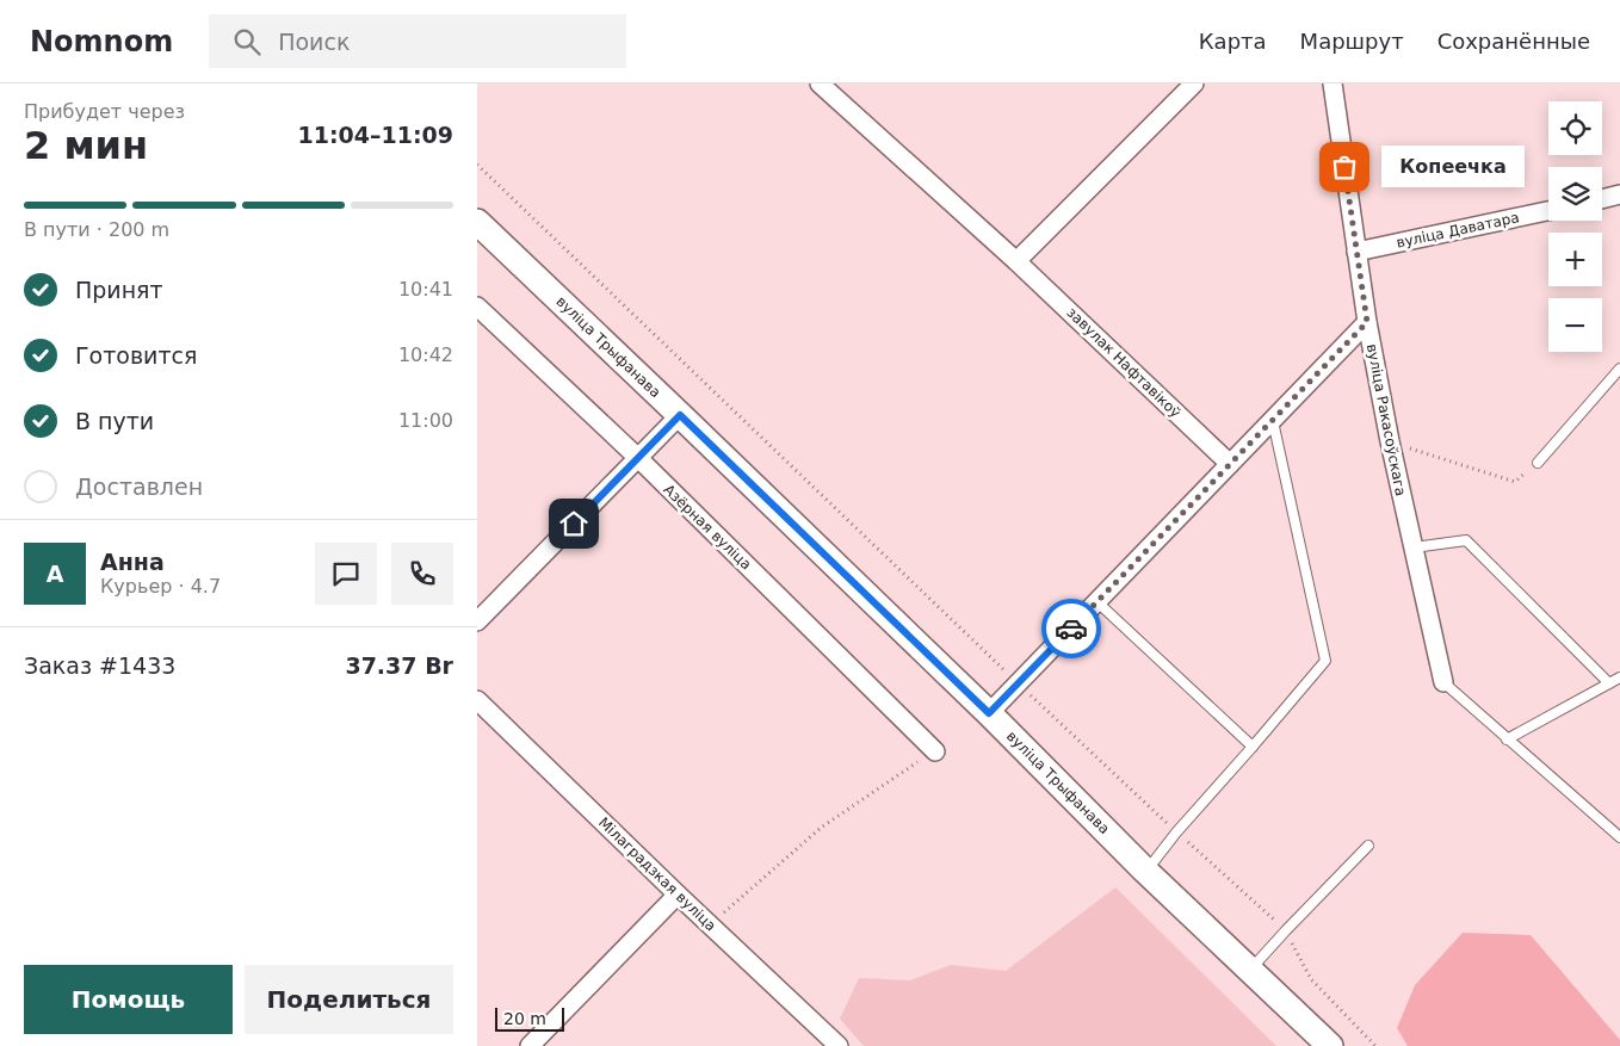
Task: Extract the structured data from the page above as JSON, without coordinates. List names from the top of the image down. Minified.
{"streets":{"street":["вуліца Даватара","вуліца Трыфанава","завулак Нафтавікоў","вуліца Ракасоўскага","Азёрная вуліца","Мілаградзкая вуліца"]},"crossings":[["вуліца Даватара","вуліца Ракасоўскага"]],"places":["Копеечка"],"scale_bar":"20 m","page":{"header":"Nomnom","search":"Поиск","nav":["Карта","Маршрут","Сохранённые"],"heading":["2 мин","Прибудет через","11:04–11:09"],"panel":["Анна","Курьер · 4.7","Заказ #1433","37.37 Br"],"map_buttons":["+","−"],"bubble":"Копеечка","bar":"В пути · 200 m","list":[["Принят","10:41"],["Готовится","10:42"],["В пути","11:00"],"Доставлен"],"round":"А","buttons":["Помощь","Поделиться"],"scale":"20 m"}}
